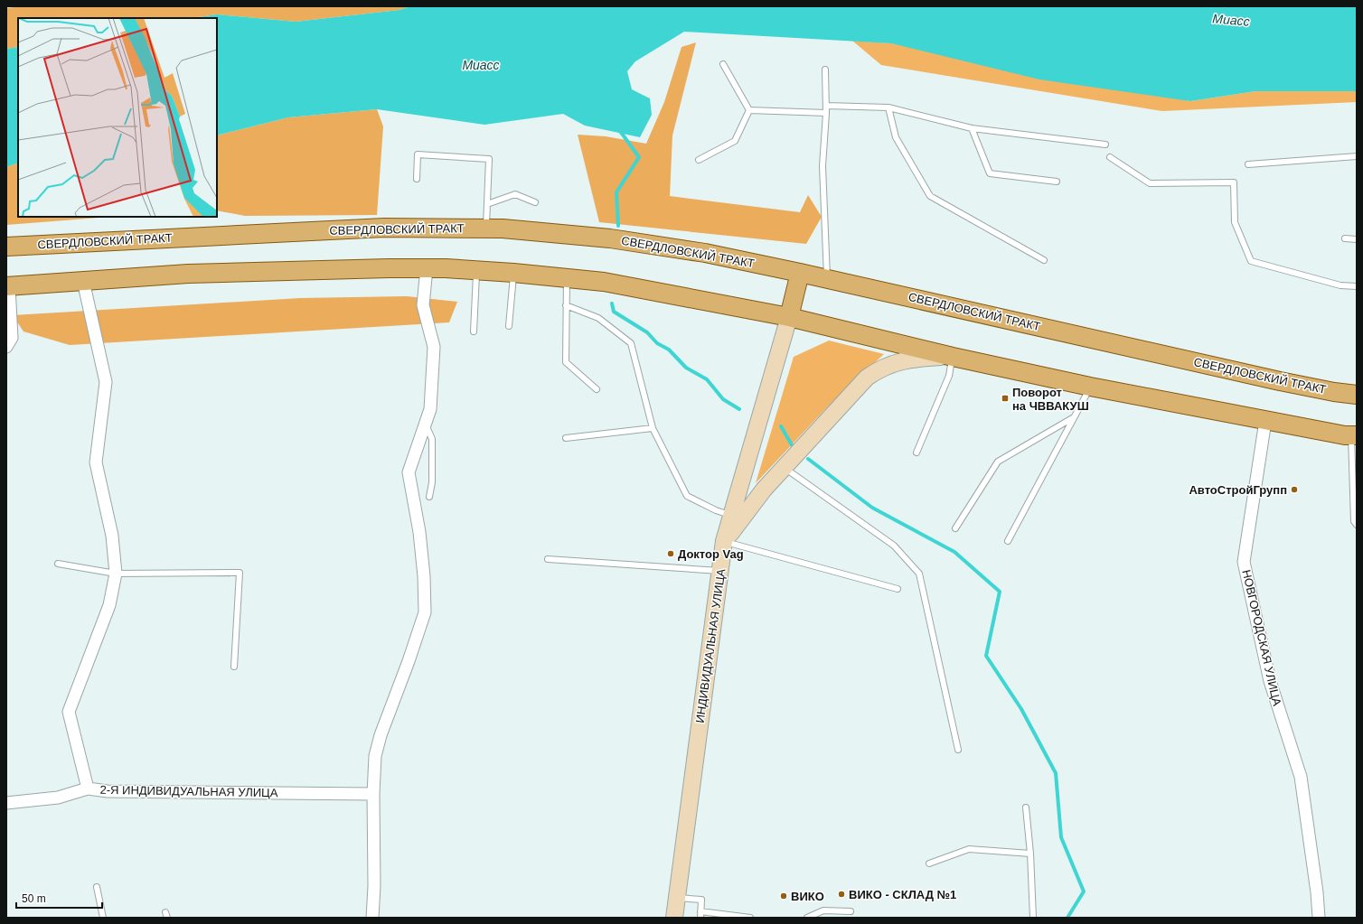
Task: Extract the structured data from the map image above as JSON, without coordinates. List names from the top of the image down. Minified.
{"streets":{"main road":["СВЕРДЛОВСКИЙ ТРАКТ","ИНДИВИДУАЛЬНАЯ УЛИЦА"],"street":["НОВГОРОДСКАЯ УЛИЦА","2-Я ИНДИВИДУАЛЬНАЯ УЛИЦА"]},"water":["Миасс"],"places":{"transit":["Поворот на ЧВВАКУШ"],"other":["АвтоСтройГрупп","Доктор Vag","ВИКО - СКЛАД №1","ВИКО"]},"scale_bar":"50 m"}
